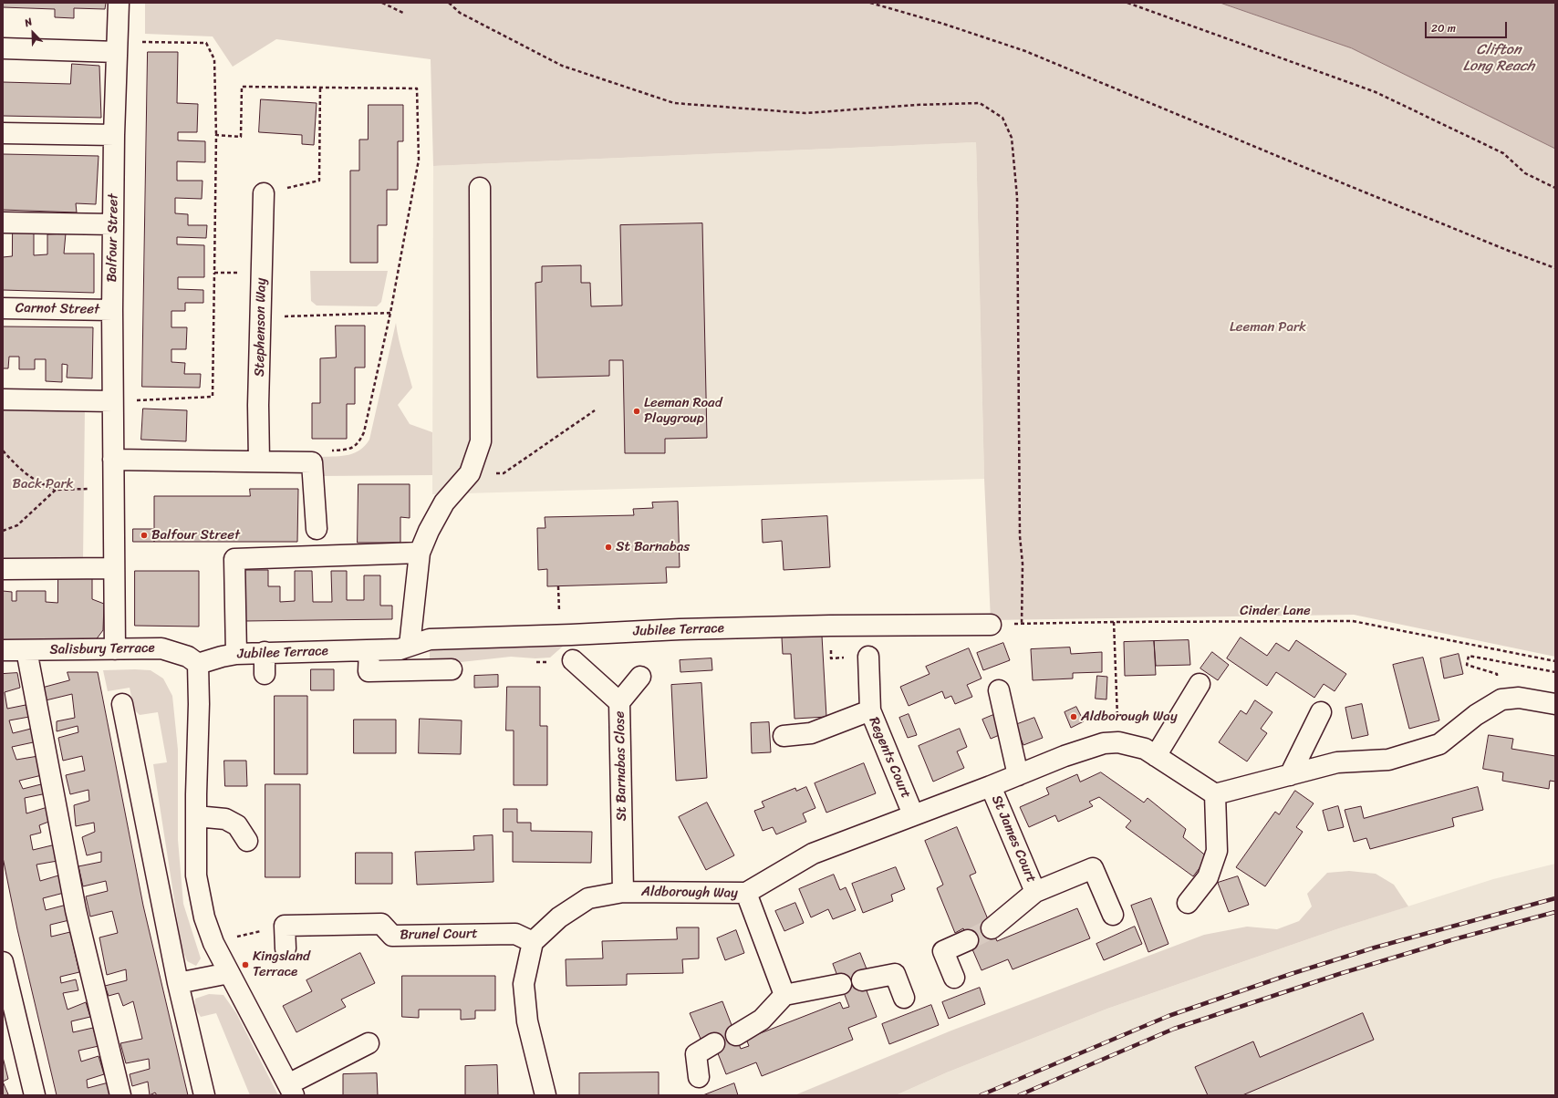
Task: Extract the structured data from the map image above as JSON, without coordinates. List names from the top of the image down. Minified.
{"streets":{"street":["Balfour Street","Carnot Street","Stephenson Way","Jubilee Terrace","Salisbury Terrace","Regents Court","St Barnabas Close","St James Court","Aldborough Way","Brunel Court"],"path":["Cinder Lane"]},"crossings":[["Balfour Street","Carnot Street"],["Balfour Street","Salisbury Terrace"],["Cinder Lane","Jubilee Terrace"],["Jubilee Terrace","Salisbury Terrace"],["Regents Court","Aldborough Way"],["St Barnabas Close","Aldborough Way"],["St James Court","Aldborough Way"],["Aldborough Way","Brunel Court"]],"water":["Clifton Long Reach"],"parks":["Leeman Park","Back Park"],"places":["Leeman Road Playgroup","Balfour Street","St Barnabas","Aldborough Way","Kingsland Terrace"],"scale_bar":"20 m","north":"top left"}
